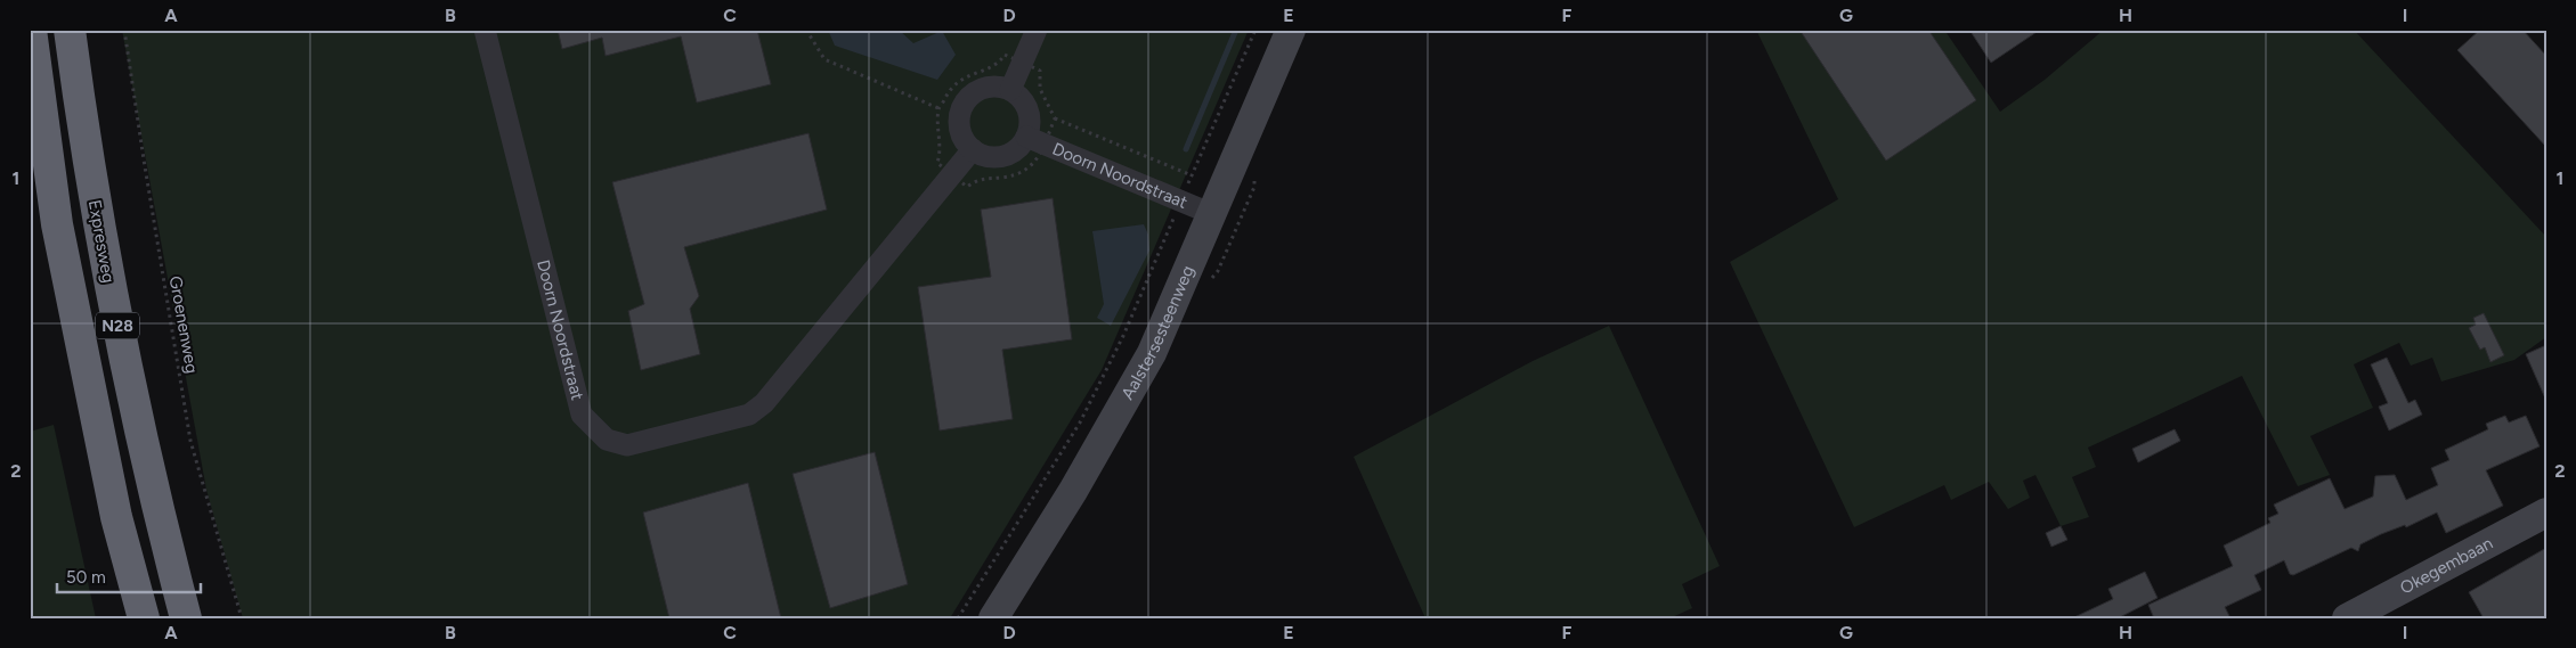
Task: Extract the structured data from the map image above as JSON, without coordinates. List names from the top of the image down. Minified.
{"streets":{"highway":["Expresweg","N28"],"main road":["Aalstersesteenweg","Okegembaan"],"street":["Doorn Noordstraat"],"path":["Groenenweg"]},"crossings":[["Doorn Noordstraat","Aalstersesteenweg"]],"scale_bar":"50 m","grid":{"columns":["A","B","C","D","E","F","G","H","I"],"rows":["1","2"]}}
